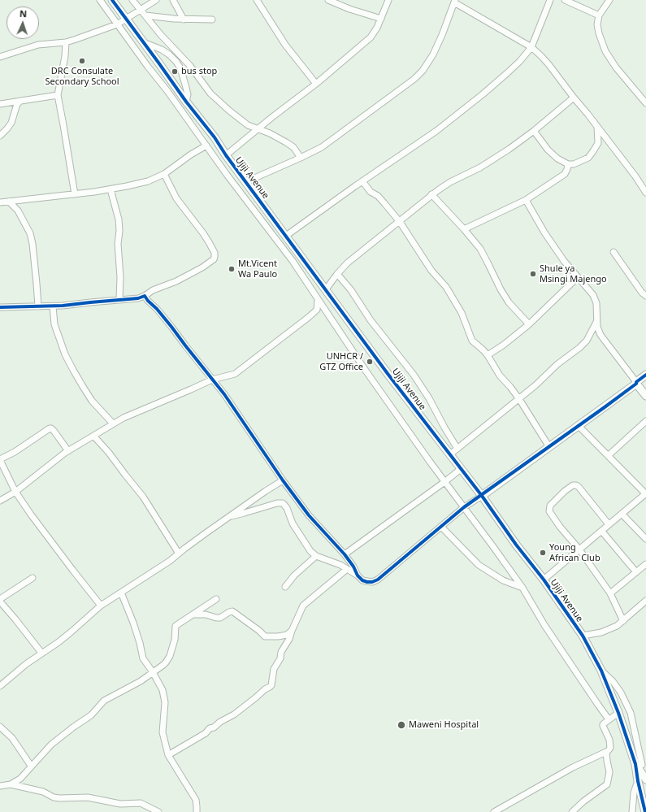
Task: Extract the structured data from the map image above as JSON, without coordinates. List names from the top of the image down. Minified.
{"streets":{"street":["Ujiji Avenue"]},"places":["DRC Consulate Secondary School","bus stop","Mt.Vicent Wa Paulo","Shule ya Msingi Majengo","UNHCR / GTZ Office","Young African Club","Maweni Hospital"],"north":"top"}
